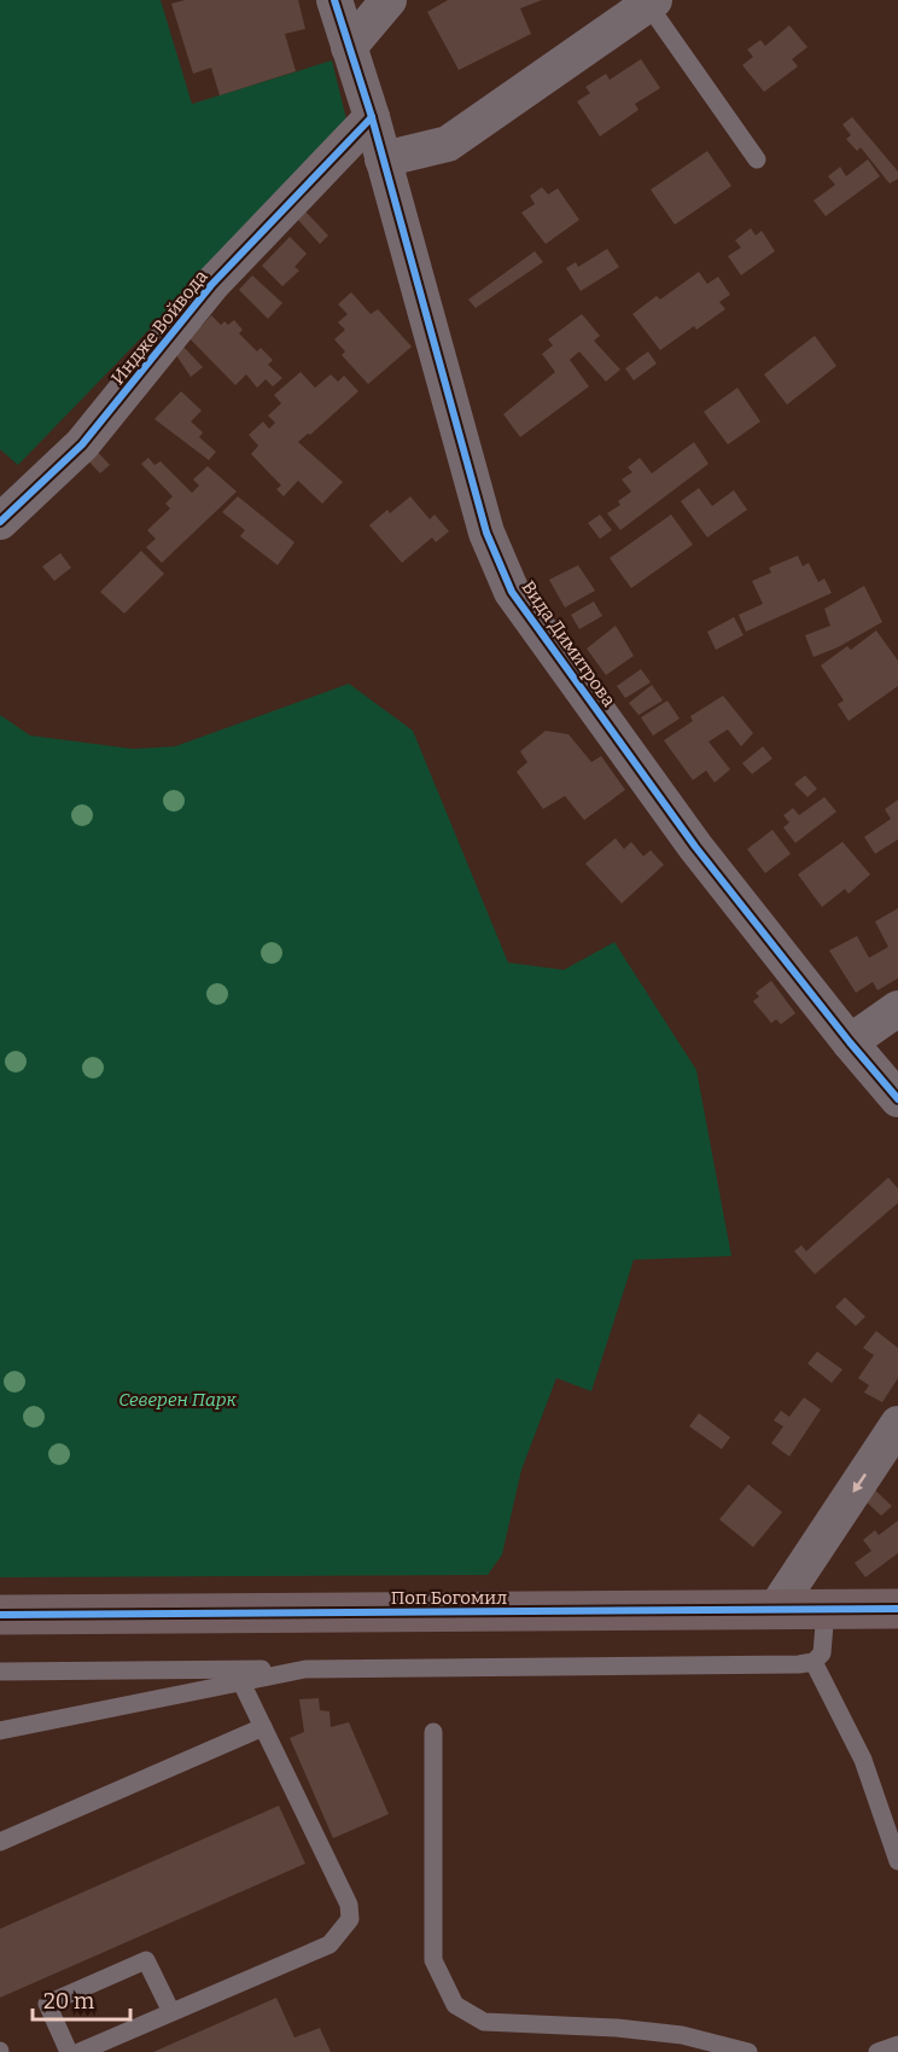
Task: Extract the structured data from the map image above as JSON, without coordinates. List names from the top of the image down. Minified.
{"streets":{"street":["Индже Войвода","Вида Димитрова","Поп Богомил"]},"crossings":[["Индже Войвода","Вида Димитрова"]],"parks":["Северен Парк"],"scale_bar":"20 m"}
